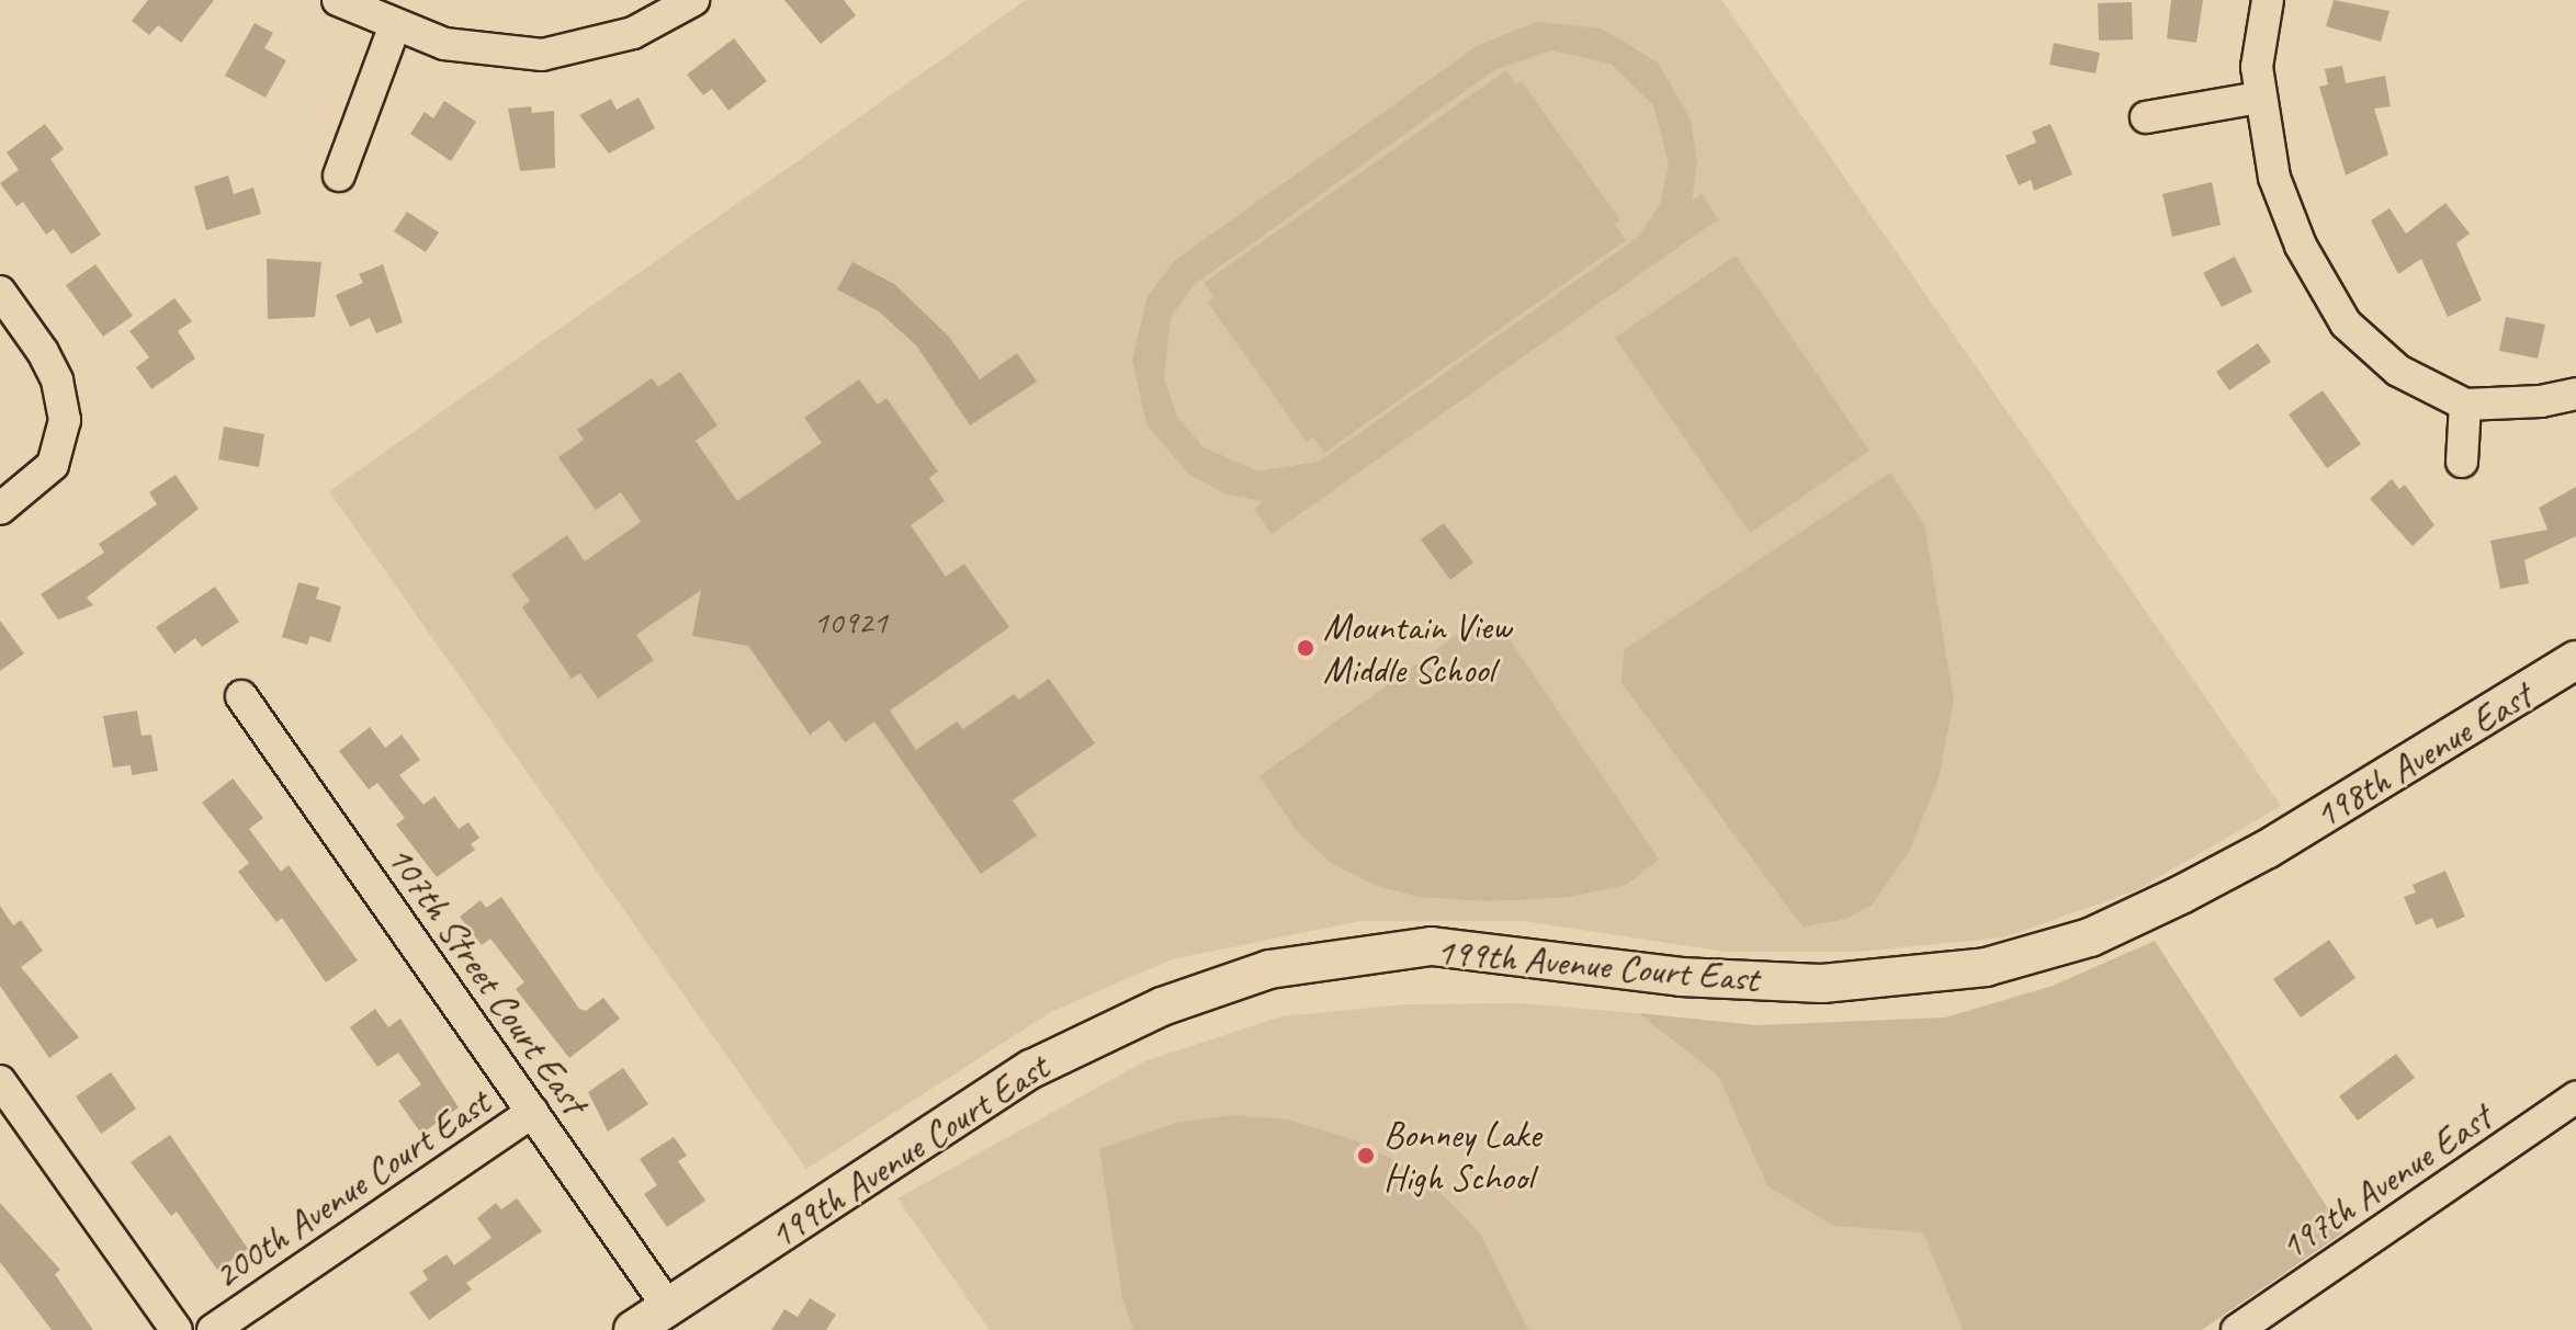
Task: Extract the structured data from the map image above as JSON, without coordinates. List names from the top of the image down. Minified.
{"streets":{"main road":["198th Avenue East","199th Avenue Court East"],"street":["107th Street Court East","197th Avenue East","200th Avenue Court East"]},"crossings":[["198th Avenue East","199th Avenue Court East"],["199th Avenue Court East","107th Street Court East"],["107th Street Court East","200th Avenue Court East"]],"places":["Mountain View Middle School","Bonney Lake High School"],"house_numbers":["10921"]}
